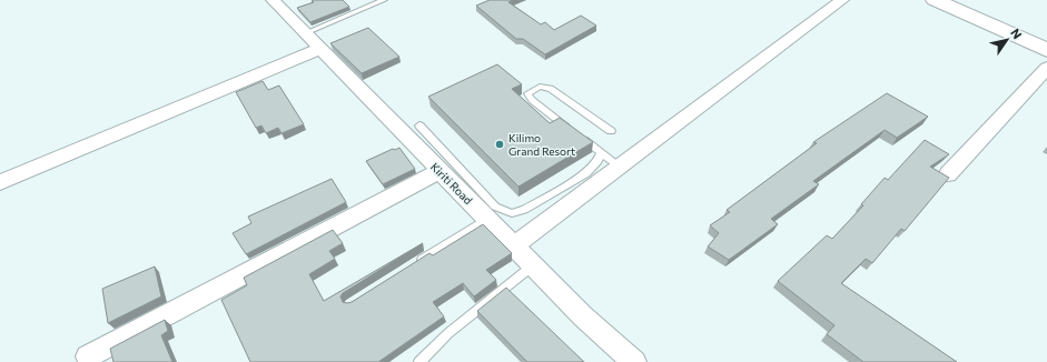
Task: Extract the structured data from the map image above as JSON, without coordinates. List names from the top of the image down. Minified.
{"streets":{"street":["Kiriti Road"]},"places":["Kilimo Grand Resort"],"north":"top right"}
